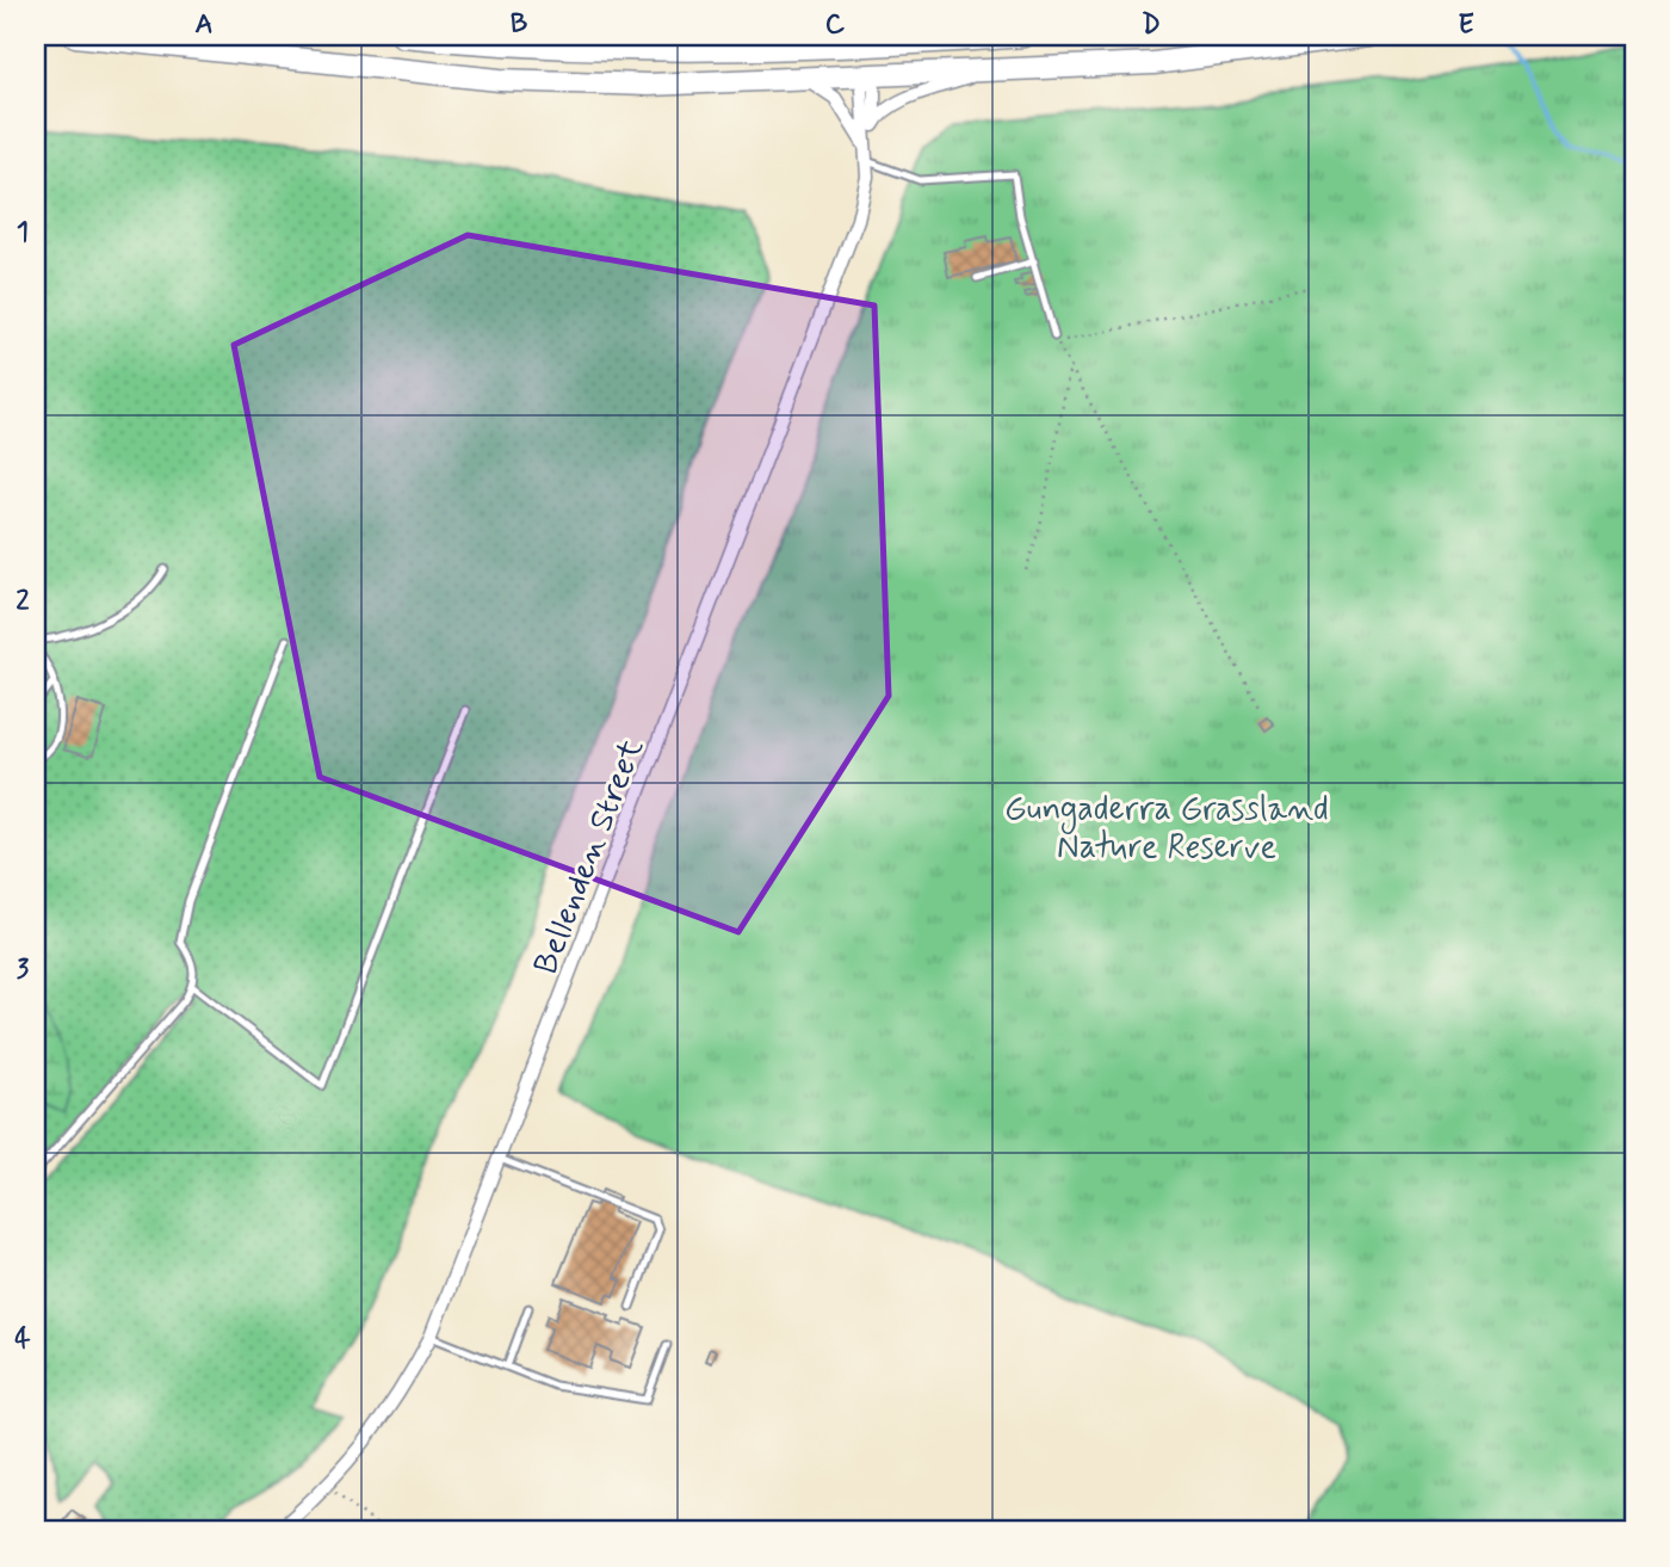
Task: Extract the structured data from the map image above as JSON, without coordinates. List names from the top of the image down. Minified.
{"streets":{"street":["Bellenden Street"]},"parks":["Gungaderra Grassland Nature Reserve"],"grid":{"columns":["A","B","C","D","E"],"rows":["1","2","3","4"]}}
